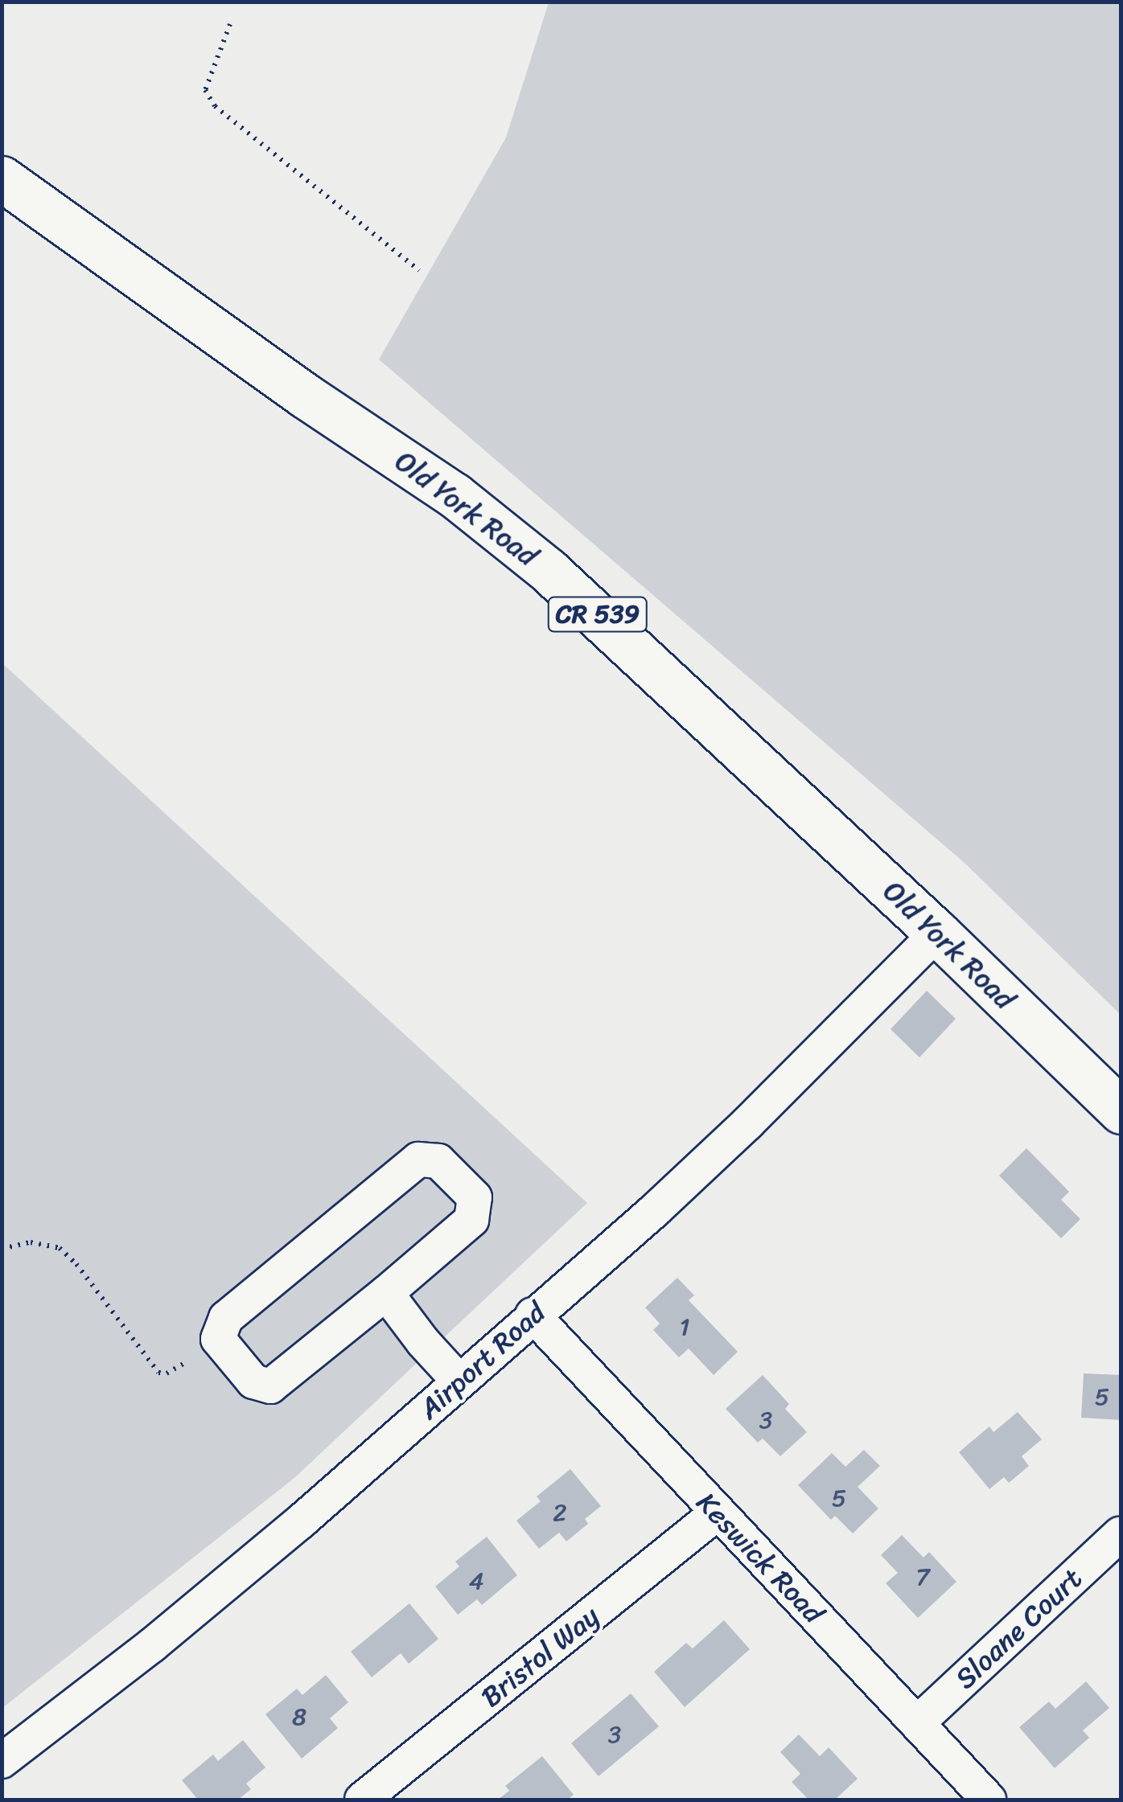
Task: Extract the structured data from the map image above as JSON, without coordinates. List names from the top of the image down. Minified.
{"streets":{"main road":["Old York Road","CR 539"],"street":["Airport Road","Keswick Road","Sloane Court","Bristol Way"]},"crossings":[["Old York Road","Airport Road"],["Airport Road","Keswick Road"],["Keswick Road","Sloane Court"],["Keswick Road","Bristol Way"]],"house_numbers":["1","5","3","5","2","7","4","8","3"]}
